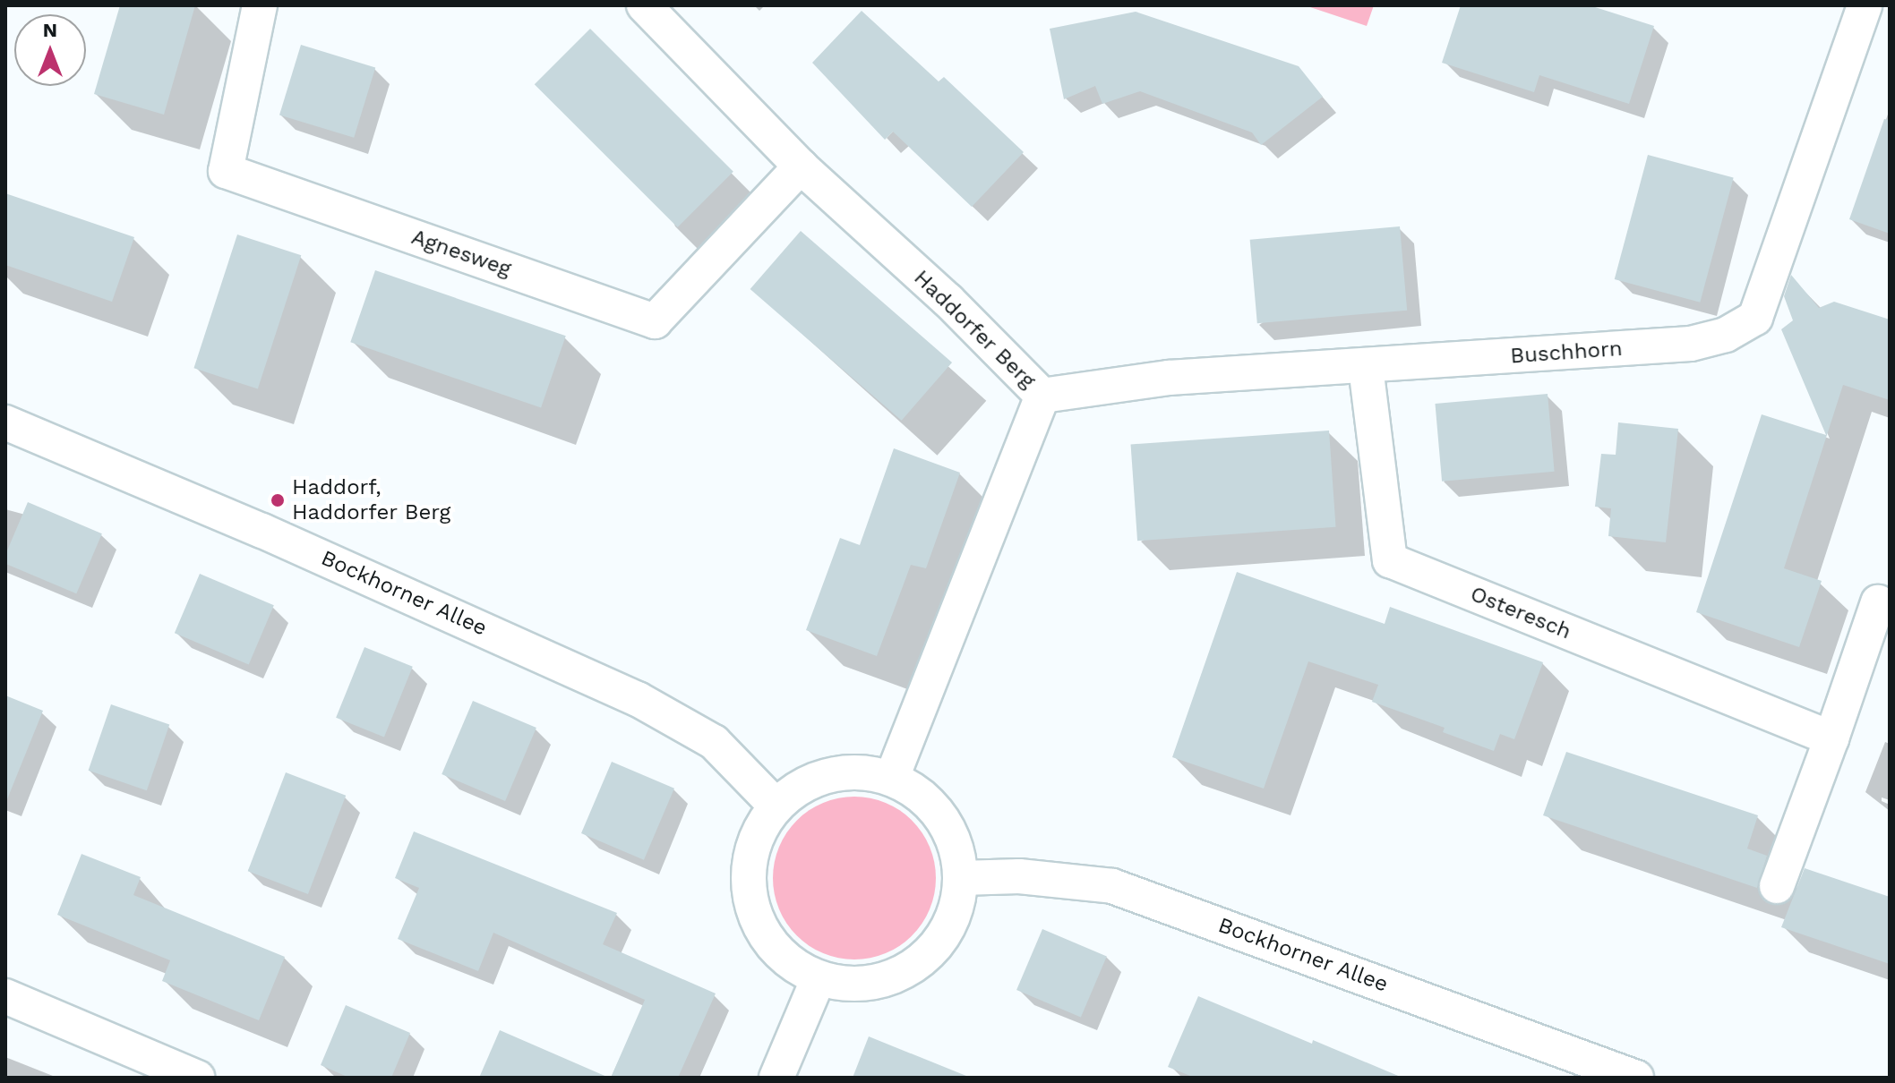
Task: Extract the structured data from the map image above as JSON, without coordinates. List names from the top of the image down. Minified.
{"streets":{"street":["Agnesweg","Haddorfer Berg","Buschhorn","Bockhorner Allee","Osteresch"]},"crossings":[["Agnesweg","Haddorfer Berg"],["Haddorfer Berg","Buschhorn"],["Haddorfer Berg","Bockhorner Allee"],["Buschhorn","Osteresch"]],"places":["Haddorf, Haddorfer Berg"],"north":"top"}
